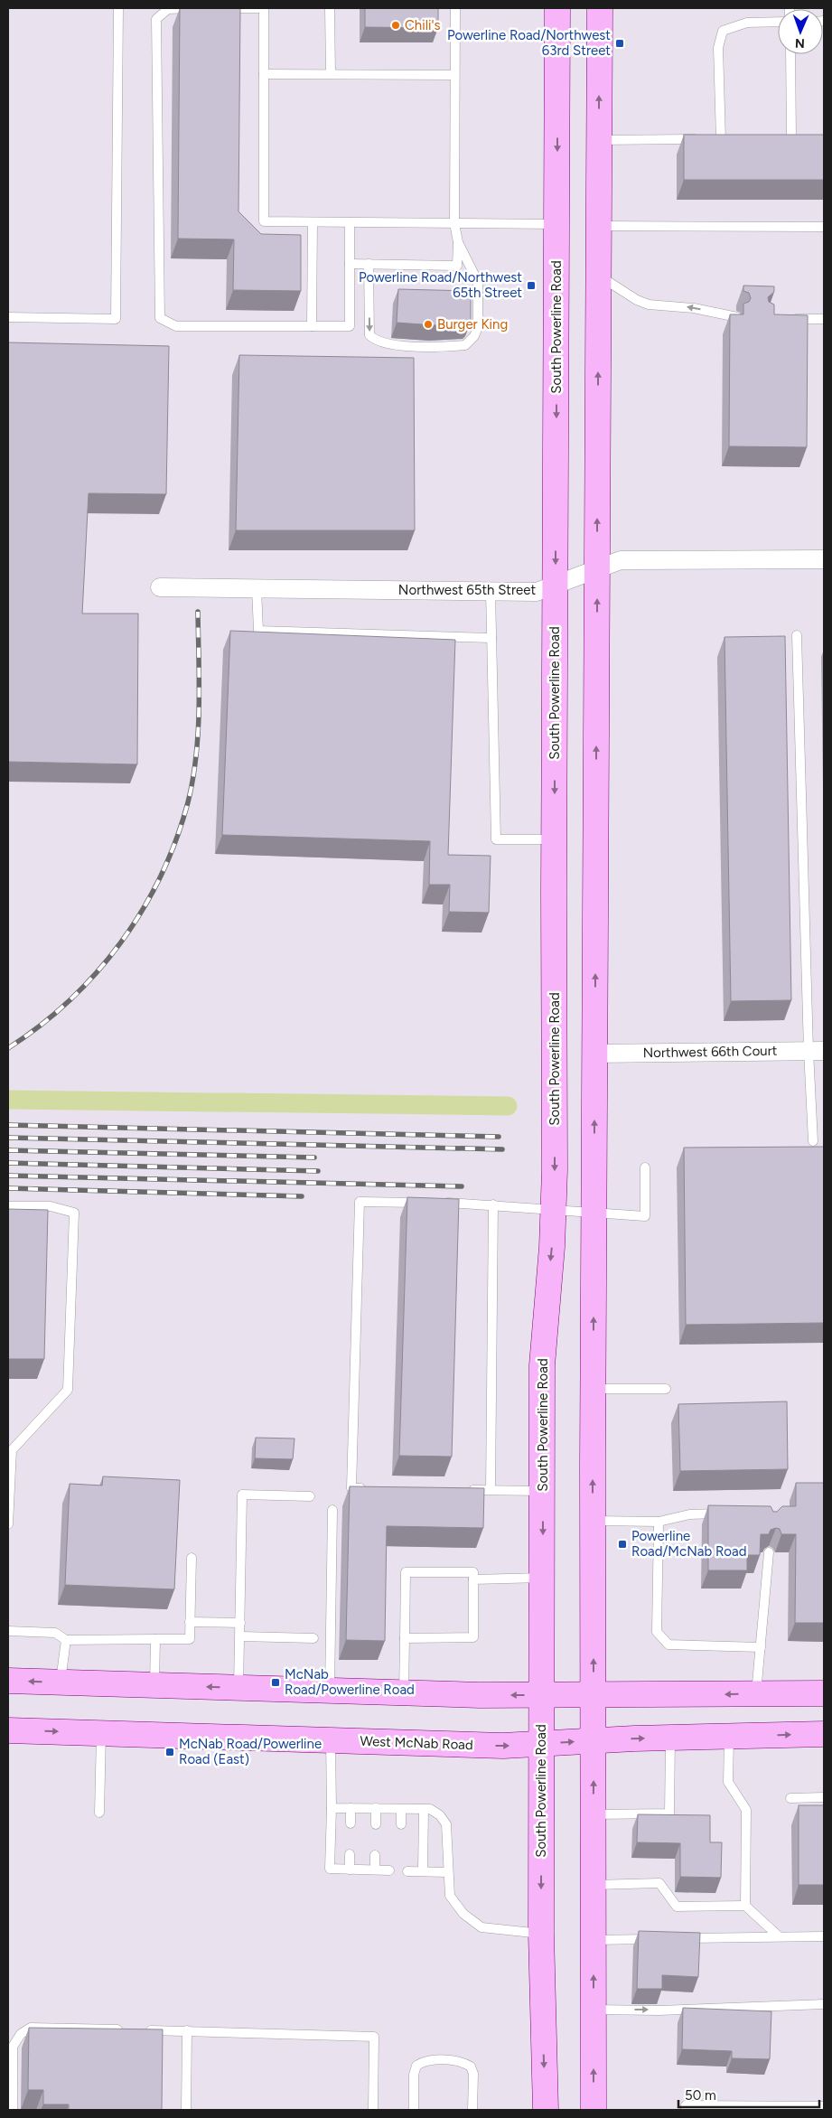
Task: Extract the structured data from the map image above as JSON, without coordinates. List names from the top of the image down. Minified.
{"streets":{"main road":["South Powerline Road","West McNab Road"],"street":["Northwest 65th Street","Northwest 66th Court"]},"crossings":[["South Powerline Road","Northwest 65th Street"],["South Powerline Road","West McNab Road"]],"places":{"other":["Chili's","Burger King"],"transit":["Powerline Road/Northwest 63rd Street","Powerline Road/Northwest 65th Street","Powerline Road/McNab Road","McNab Road/Powerline Road","McNab Road/Powerline Road (East)"]},"scale_bar":"50 m","north":"bottom"}
